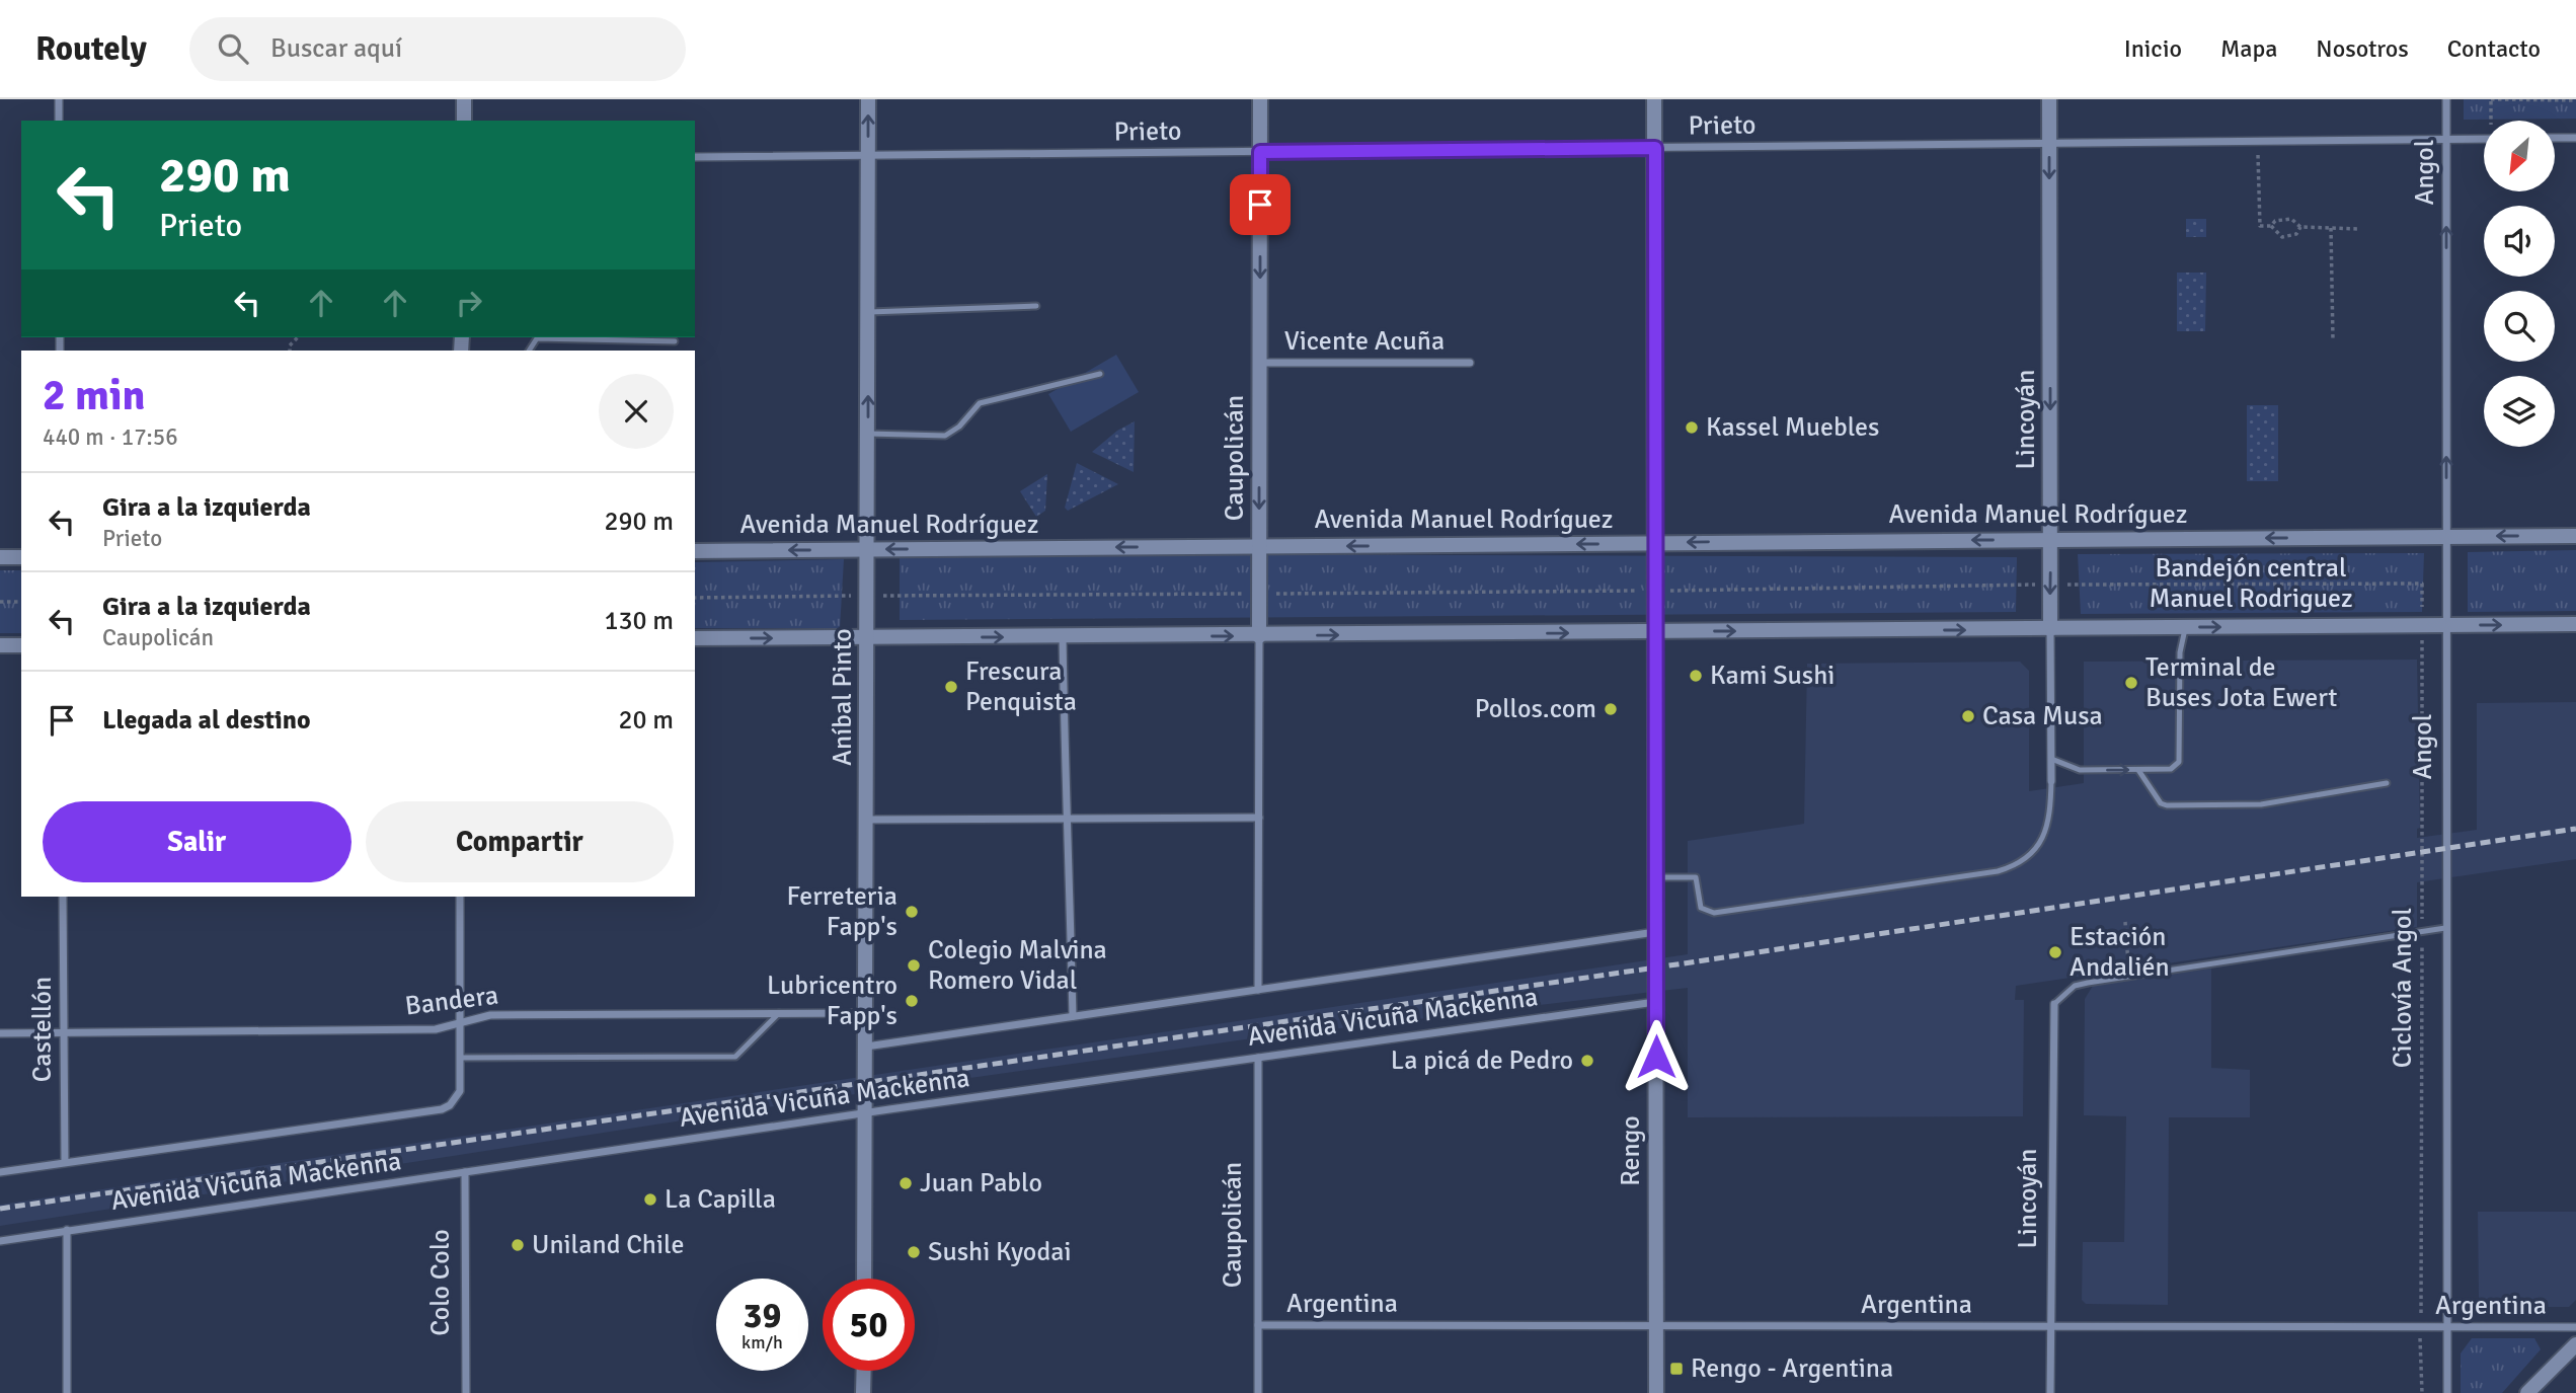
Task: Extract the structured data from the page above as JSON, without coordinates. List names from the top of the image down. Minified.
{"streets":{"main road":["Lincoyán","Caupolicán","Avenida Manuel Rodríguez","Aníbal Pinto","Rengo"],"street":["Prieto","Angol","Vicente Acuña","Bandera","Avenida Vicuña Mackenna","Castellón","Colo Colo","Argentina"],"path":["Ciclovía Angol"]},"crossings":[["Prieto","Angol"],["Prieto","Lincoyán"],["Prieto","Caupolicán"],["Prieto","Aníbal Pinto"],["Prieto","Rengo"],["Angol","Avenida Manuel Rodríguez"],["Angol","Argentina"],["Vicente Acuña","Caupolicán"],["Lincoyán","Avenida Manuel Rodríguez"],["Lincoyán","Argentina"],["Caupolicán","Avenida Manuel Rodríguez"],["Caupolicán","Avenida Vicuña Mackenna"],["Caupolicán","Argentina"],["Avenida Manuel Rodríguez","Aníbal Pinto"],["Avenida Manuel Rodríguez","Rengo"],["Aníbal Pinto","Bandera"],["Aníbal Pinto","Avenida Vicuña Mackenna"],["Ciclovía Angol","Argentina"],["Bandera","Castellón"],["Avenida Vicuña Mackenna","Castellón"],["Avenida Vicuña Mackenna","Rengo"],["Avenida Vicuña Mackenna","Colo Colo"],["Rengo","Argentina"]],"one_way":["Lincoyán"],"parks":["Bandejón central Manuel Rodriguez"],"places":{"other":["Kassel Muebles","Kami Sushi","Terminal de Buses Jota Ewert","Frescura Penquista","Pollos.com","Casa Musa","Ferreteria Fapp's","Estación Andalién","Colegio Malvina Romero Vidal","Lubricentro Fapp's","La picá de Pedro","Juan Pablo","La Capilla","Uniland Chile","Sushi Kyodai"],"transit":["Rengo - Argentina"]},"north":"bottom left","page":{"header":"Routely","search":"Buscar aquí","nav":["Inicio","Mapa","Nosotros","Contacto"],"turn":["290 m","Prieto"],"heading":["2 min","440 m · 17:56"],"list":[{"name":"Gira a la izquierda","note":"Prieto","value":"290 m"},{"name":"Gira a la izquierda","note":"Caupolicán","value":"130 m"},{"name":"Llegada al destino","value":"20 m"}],"buttons":["Salir","Compartir"],"speed":"39 km/h","limit":"50"}}
